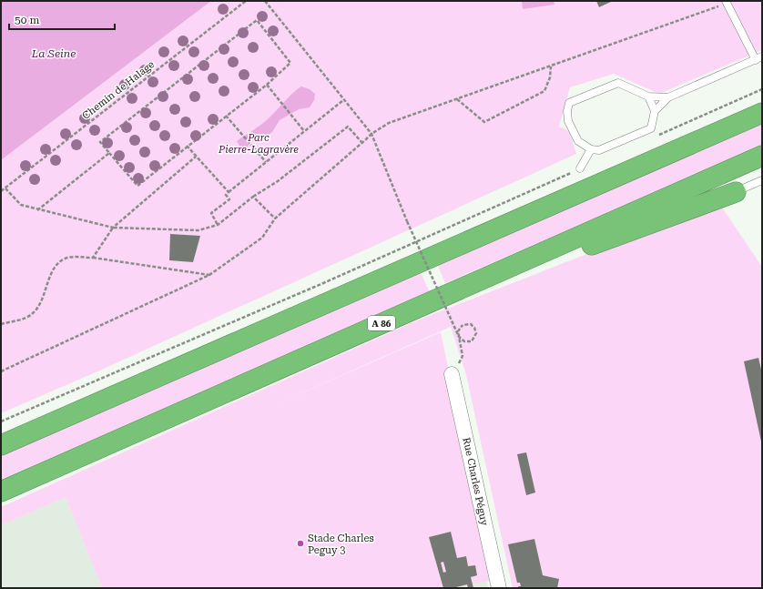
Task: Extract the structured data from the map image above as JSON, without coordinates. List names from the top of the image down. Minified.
{"streets":{"highway":["A 86"],"street":["Rue Charles Péguy"],"path":["Chemin de Halage"]},"water":["La Seine"],"parks":["Parc Pierre-Lagravère"],"places":["Stade Charles Peguy 3"],"scale_bar":"50 m"}
